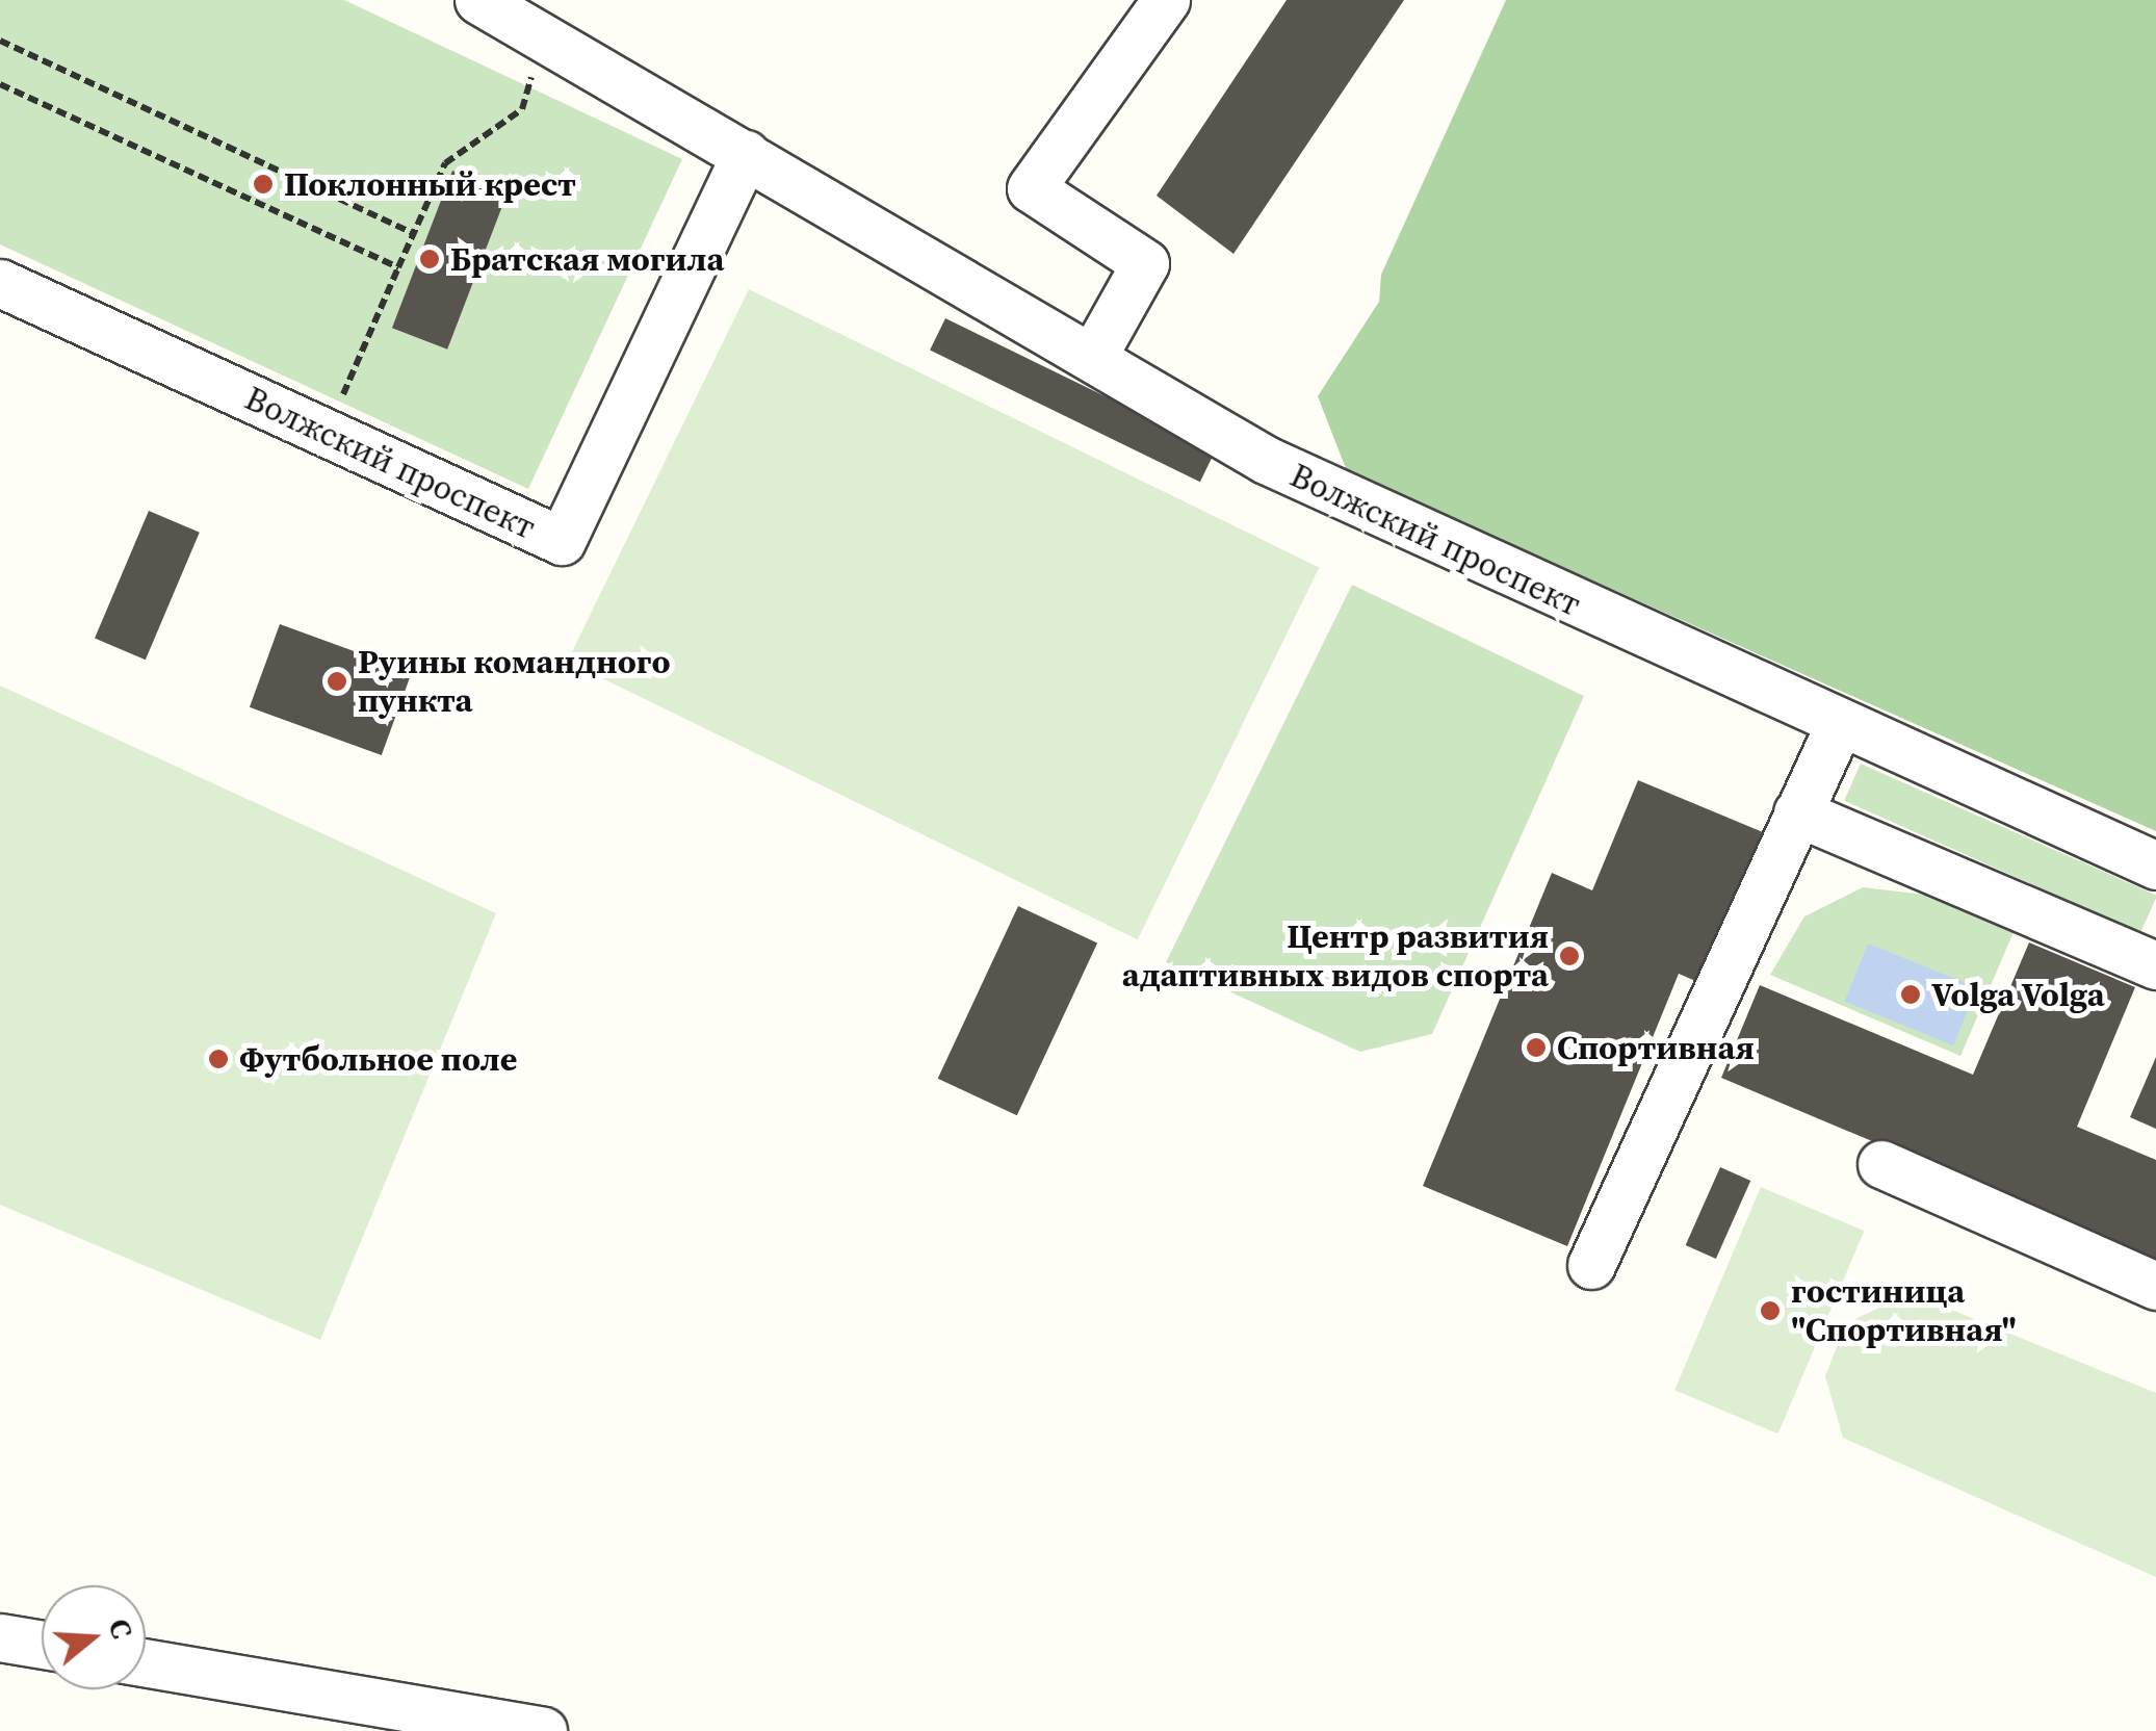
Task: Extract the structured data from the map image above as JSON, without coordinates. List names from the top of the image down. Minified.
{"streets":{"street":["Волжский проспект"]},"places":["Поклонный крест","Братская могила","Руины командного пункта","Центр развития адаптивных видов спорта","Volga Volga","Спортивная","Футбольное поле","гостиница \"Спортивная\""],"north":"right"}
